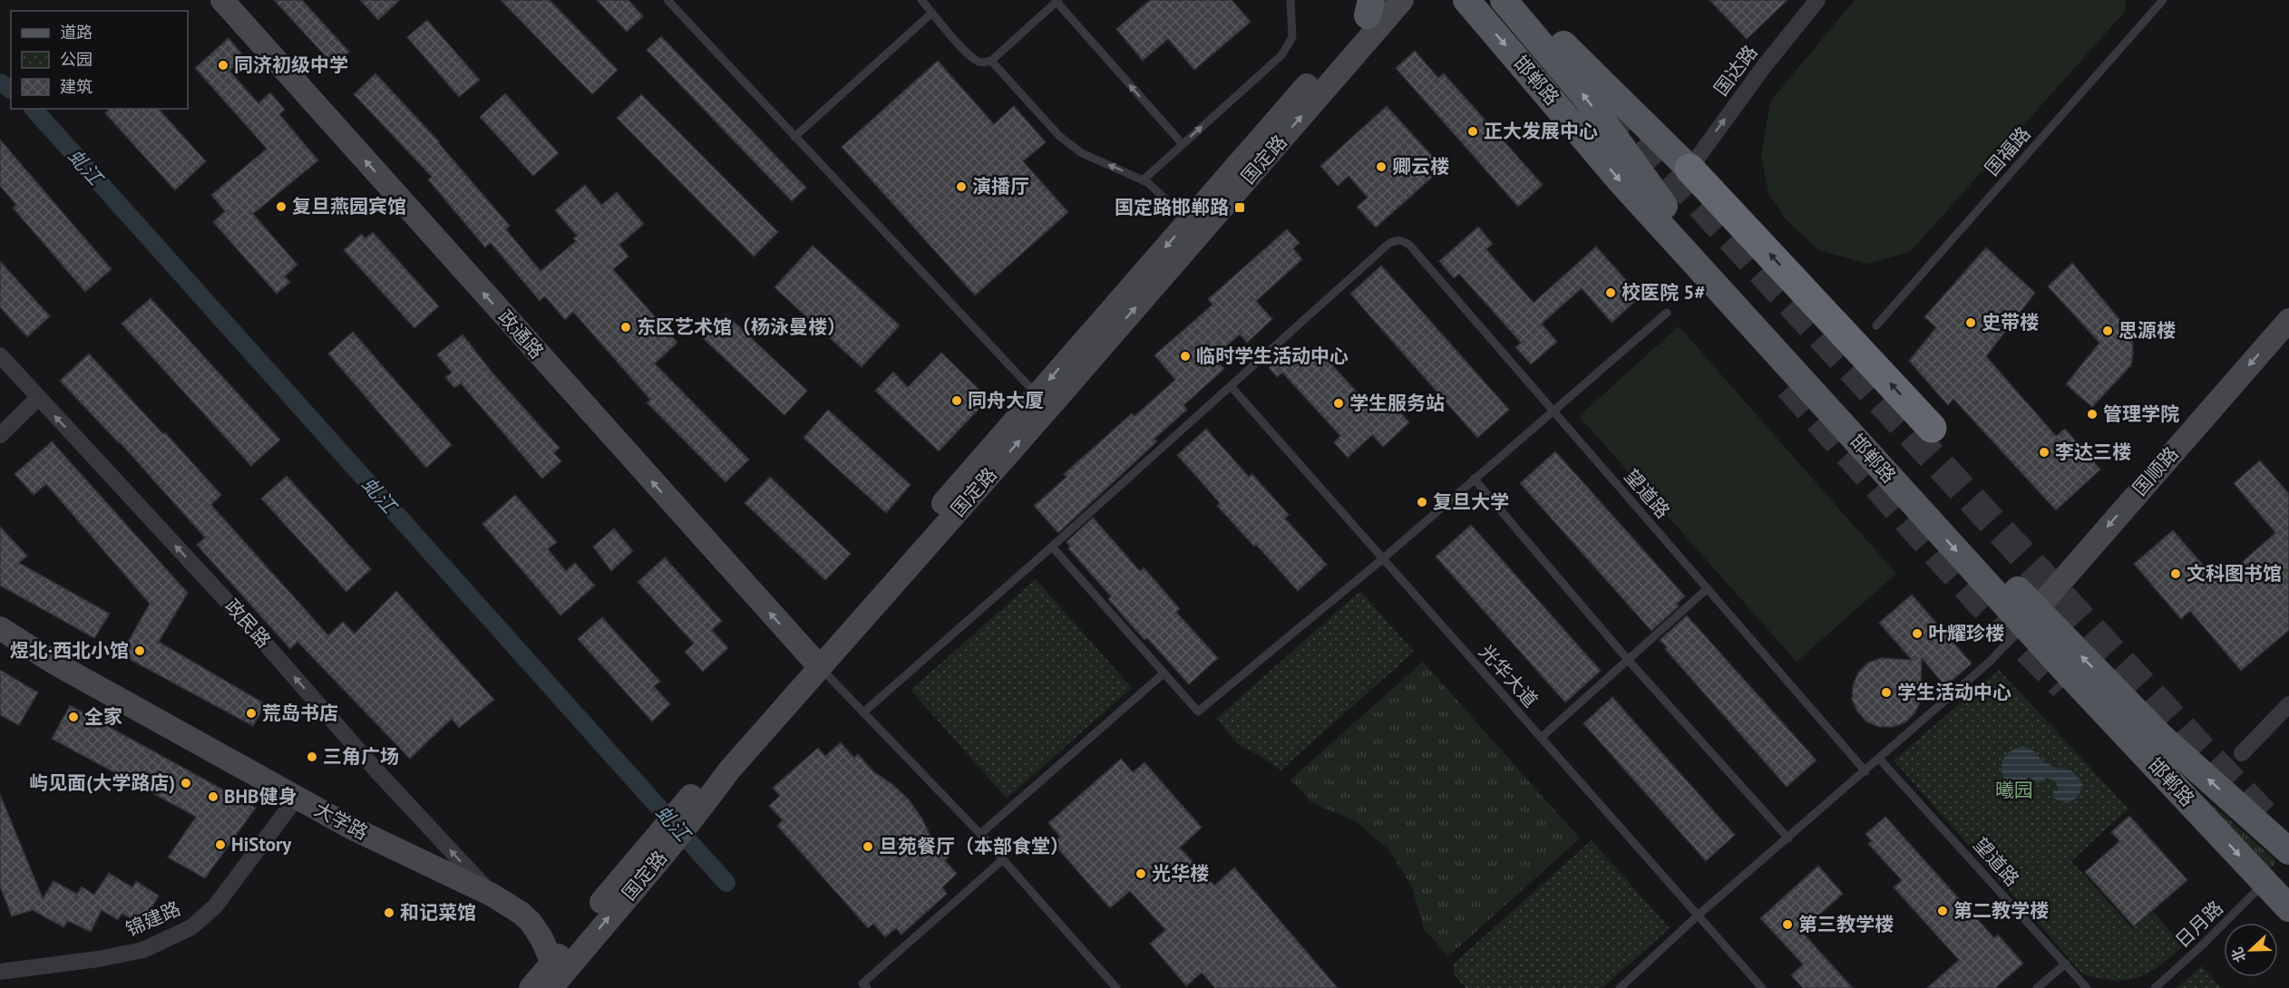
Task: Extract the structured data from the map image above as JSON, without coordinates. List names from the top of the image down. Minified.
{"streets":{"main road":["邯郸路"],"street":["国达路","国定路","政通路","国顺路","政民路","大学路","锦建路"],"lane":["国福路","望道路","光华大道","日月路"]},"crossings":[["邯郸路","国顺路"],["邯郸路","日月路"],["国定路","政通路"],["国定路","大学路"],["望道路","光华大道"],["政民路","大学路"],["大学路","锦建路"]],"one_way":["国达路","政通路","国顺路","政民路"],"water":["虬江"],"parks":["曦园"],"places":{"other":["同济初级中学","正大发展中心","卿云楼","演播厅","复旦燕园宾馆","校医院 5#","史带楼","东区艺术馆（杨泳曼楼）","思源楼","临时学生活动中心","同舟大厦","学生服务站","管理学院","李达三楼","复旦大学","文科图书馆","叶耀珍楼","煜北·西北小馆","学生活动中心","荒岛书店","全家","三角广场","屿见面(大学路店)","BHB健身","HiStory","旦苑餐厅（本部食堂）","光华楼","第二教学楼","和记菜馆","第三教学楼"],"transit":["国定路邯郸路"]},"legend":["道路","公园","建筑"],"north":"left"}
